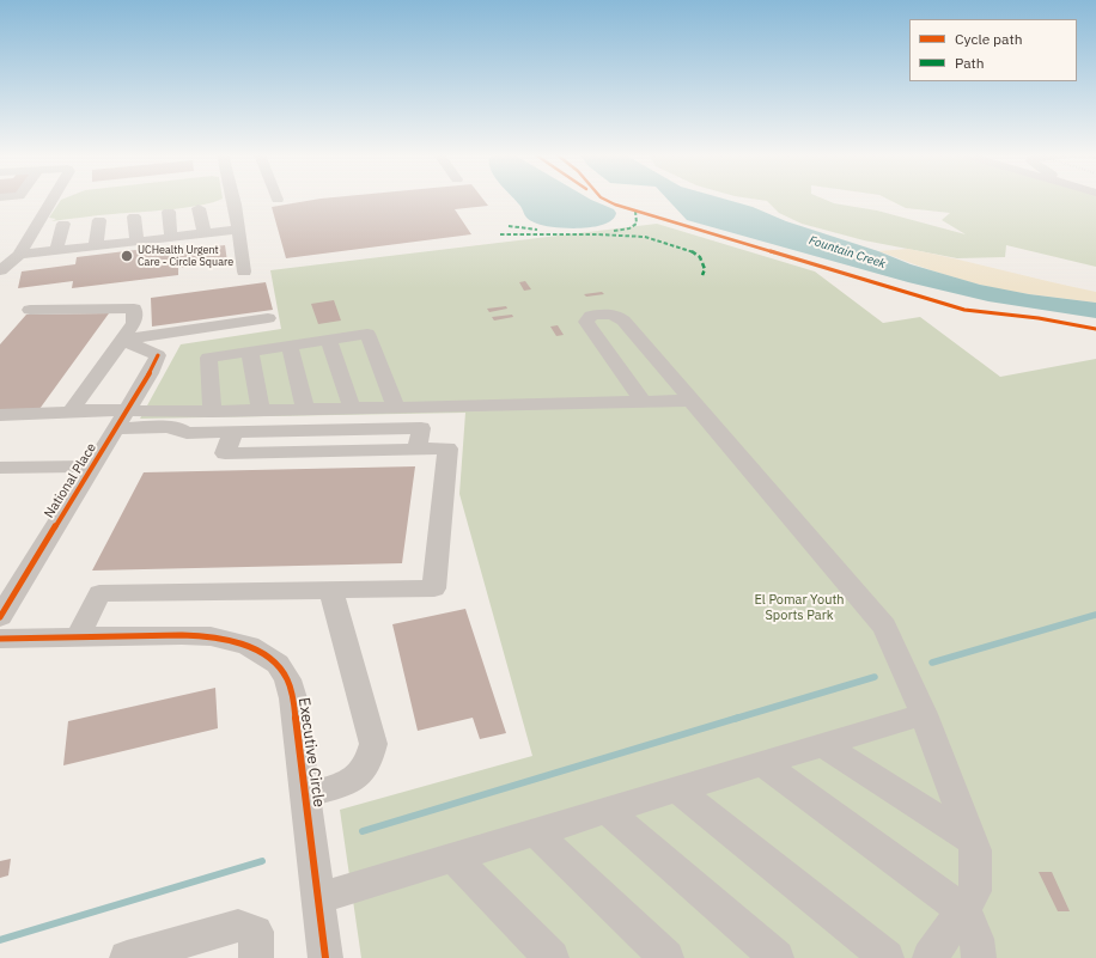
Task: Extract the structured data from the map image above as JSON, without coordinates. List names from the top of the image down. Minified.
{"streets":{"street":["National Place","Executive Circle"]},"water":["Fountain Creek"],"parks":["El Pomar Youth Sports Park"],"places":["UCHealth Urgent Care - Circle Square"],"legend":["Cycle path","Path"]}
